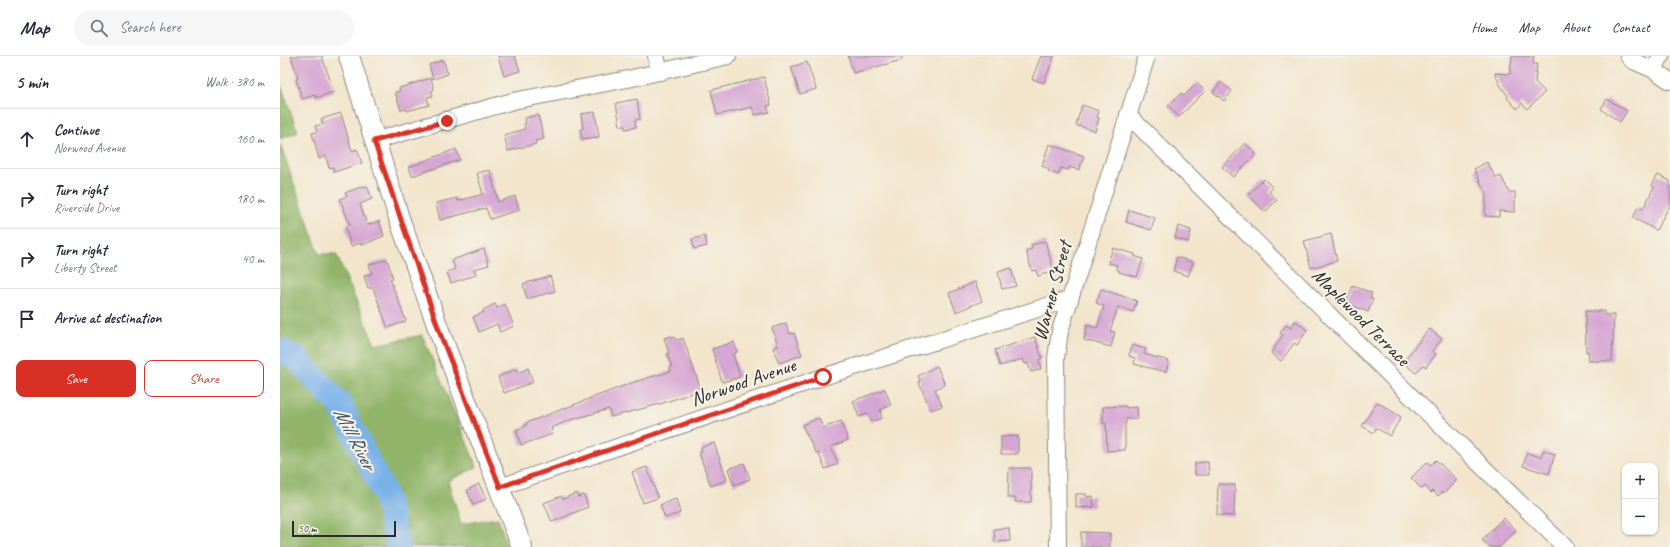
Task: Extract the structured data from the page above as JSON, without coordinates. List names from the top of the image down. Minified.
{"streets":{"street":["Warner Street","Maplewood Terrace","Norwood Avenue"]},"crossings":[["Warner Street","Maplewood Terrace"],["Warner Street","Norwood Avenue"]],"water":["Mill River"],"scale_bar":"50 m","page":{"header":"Map","search":"Search here","nav":["Home","Map","About","Contact"],"heading":["5 min","Walk · 380 m"],"list":[["Continue","Norwood Avenue","160 m"],["Turn right","Riverside Drive","180 m"],["Turn right","Liberty Street","40 m"],"Arrive at destination"],"buttons":["Save","Share"],"map_buttons":["+","−"],"scale":"50 m"}}
